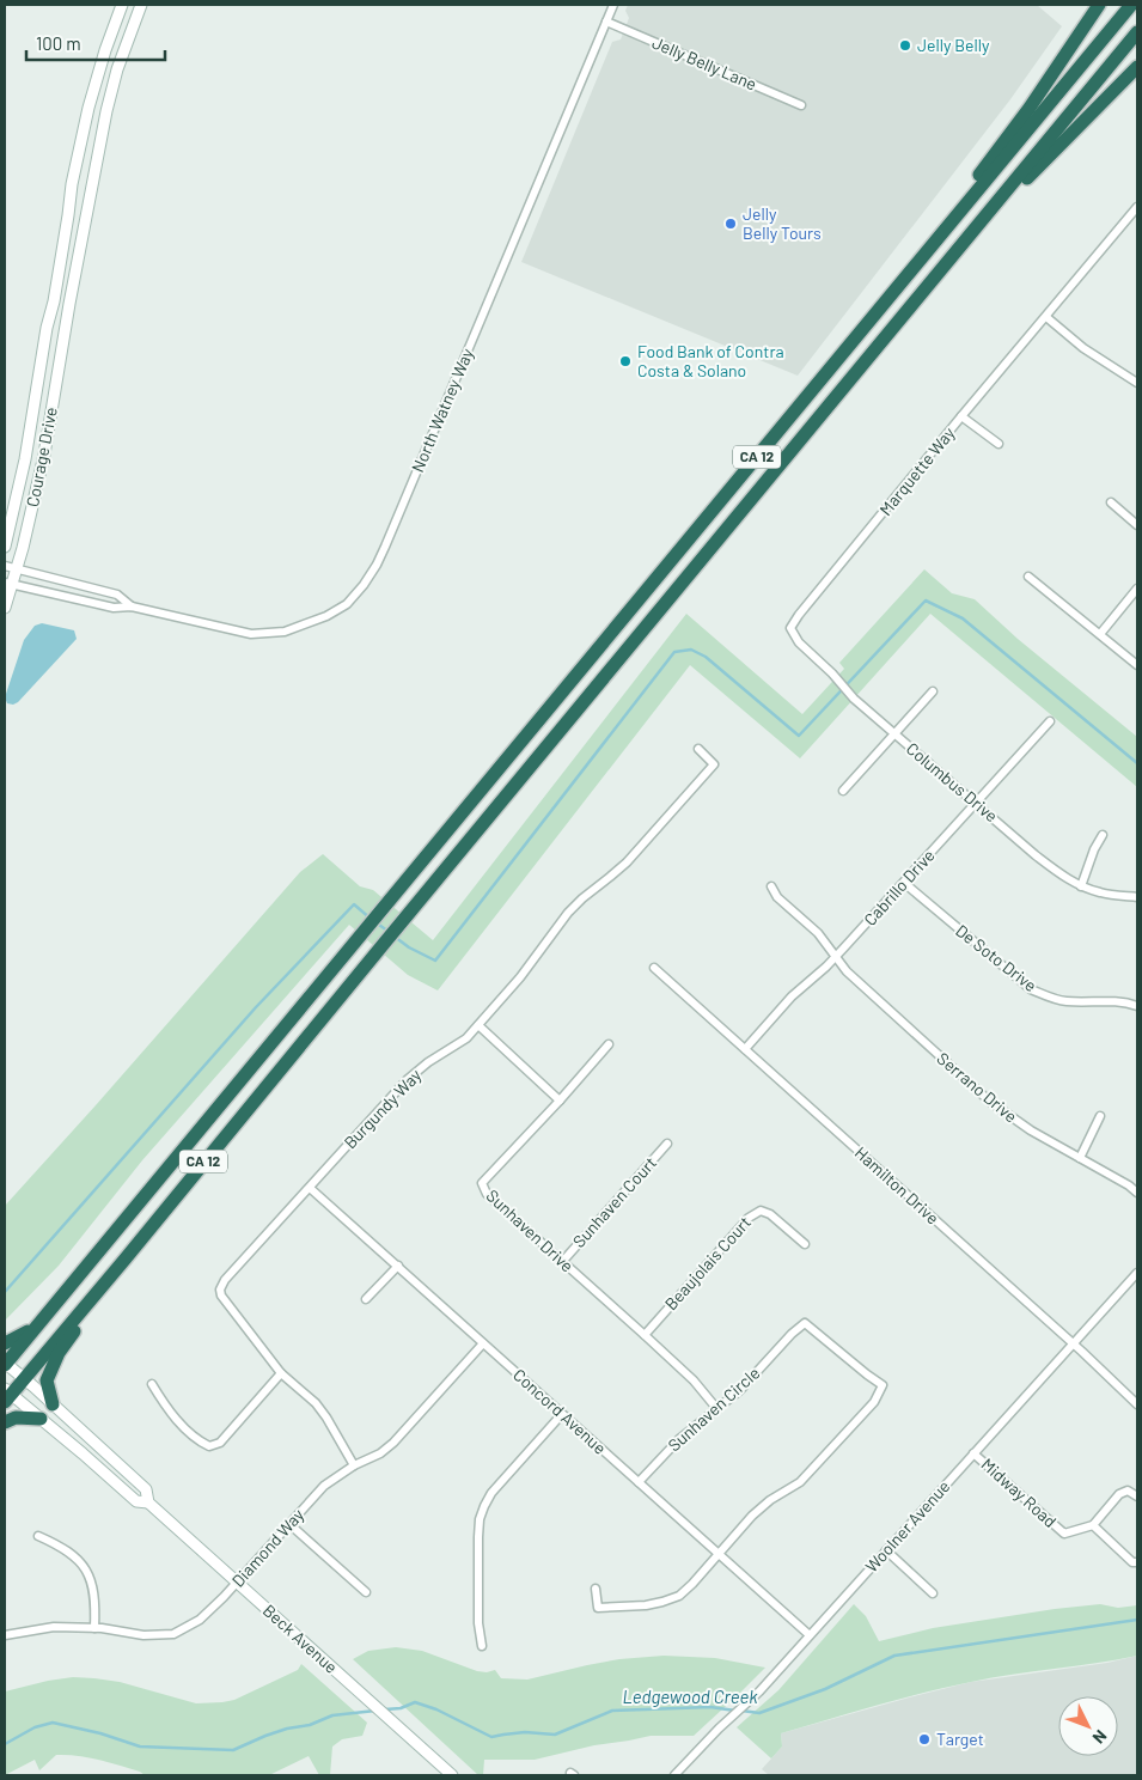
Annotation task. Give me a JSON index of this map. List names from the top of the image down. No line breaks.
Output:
{"streets":{"highway":["CA 12"],"street":["Jelly Belly Lane","North Watney Way","Courage Drive","Marquette Way","Columbus Drive","Cabrillo Drive","De Soto Drive","Serrano Drive","Burgundy Way","Hamilton Drive","Sunhaven Court","Sunhaven Drive","Beaujolais Court","Sunhaven Circle","Concord Avenue","Midway Road","Woolner Avenue","Diamond Way","Beck Avenue"]},"crossings":[["Jelly Belly Lane","North Watney Way"],["North Watney Way","Courage Drive"],["CA 12","Beck Avenue"],["Marquette Way","Columbus Drive"],["Columbus Drive","Cabrillo Drive"],["Cabrillo Drive","De Soto Drive"],["Cabrillo Drive","Serrano Drive"],["Cabrillo Drive","Hamilton Drive"],["Burgundy Way","Concord Avenue"],["Burgundy Way","Diamond Way"],["Hamilton Drive","Woolner Avenue"],["Sunhaven Court","Sunhaven Drive"],["Sunhaven Drive","Beaujolais Court"],["Sunhaven Drive","Sunhaven Circle"],["Sunhaven Circle","Concord Avenue"],["Concord Avenue","Woolner Avenue"],["Concord Avenue","Diamond Way"],["Midway Road","Woolner Avenue"],["Diamond Way","Beck Avenue"]],"water":["Ledgewood Creek"],"places":["Jelly Belly","Jelly Belly Tours","Food Bank of Contra Costa & Solano","Target"],"scale_bar":"100 m","north":"bottom right"}
